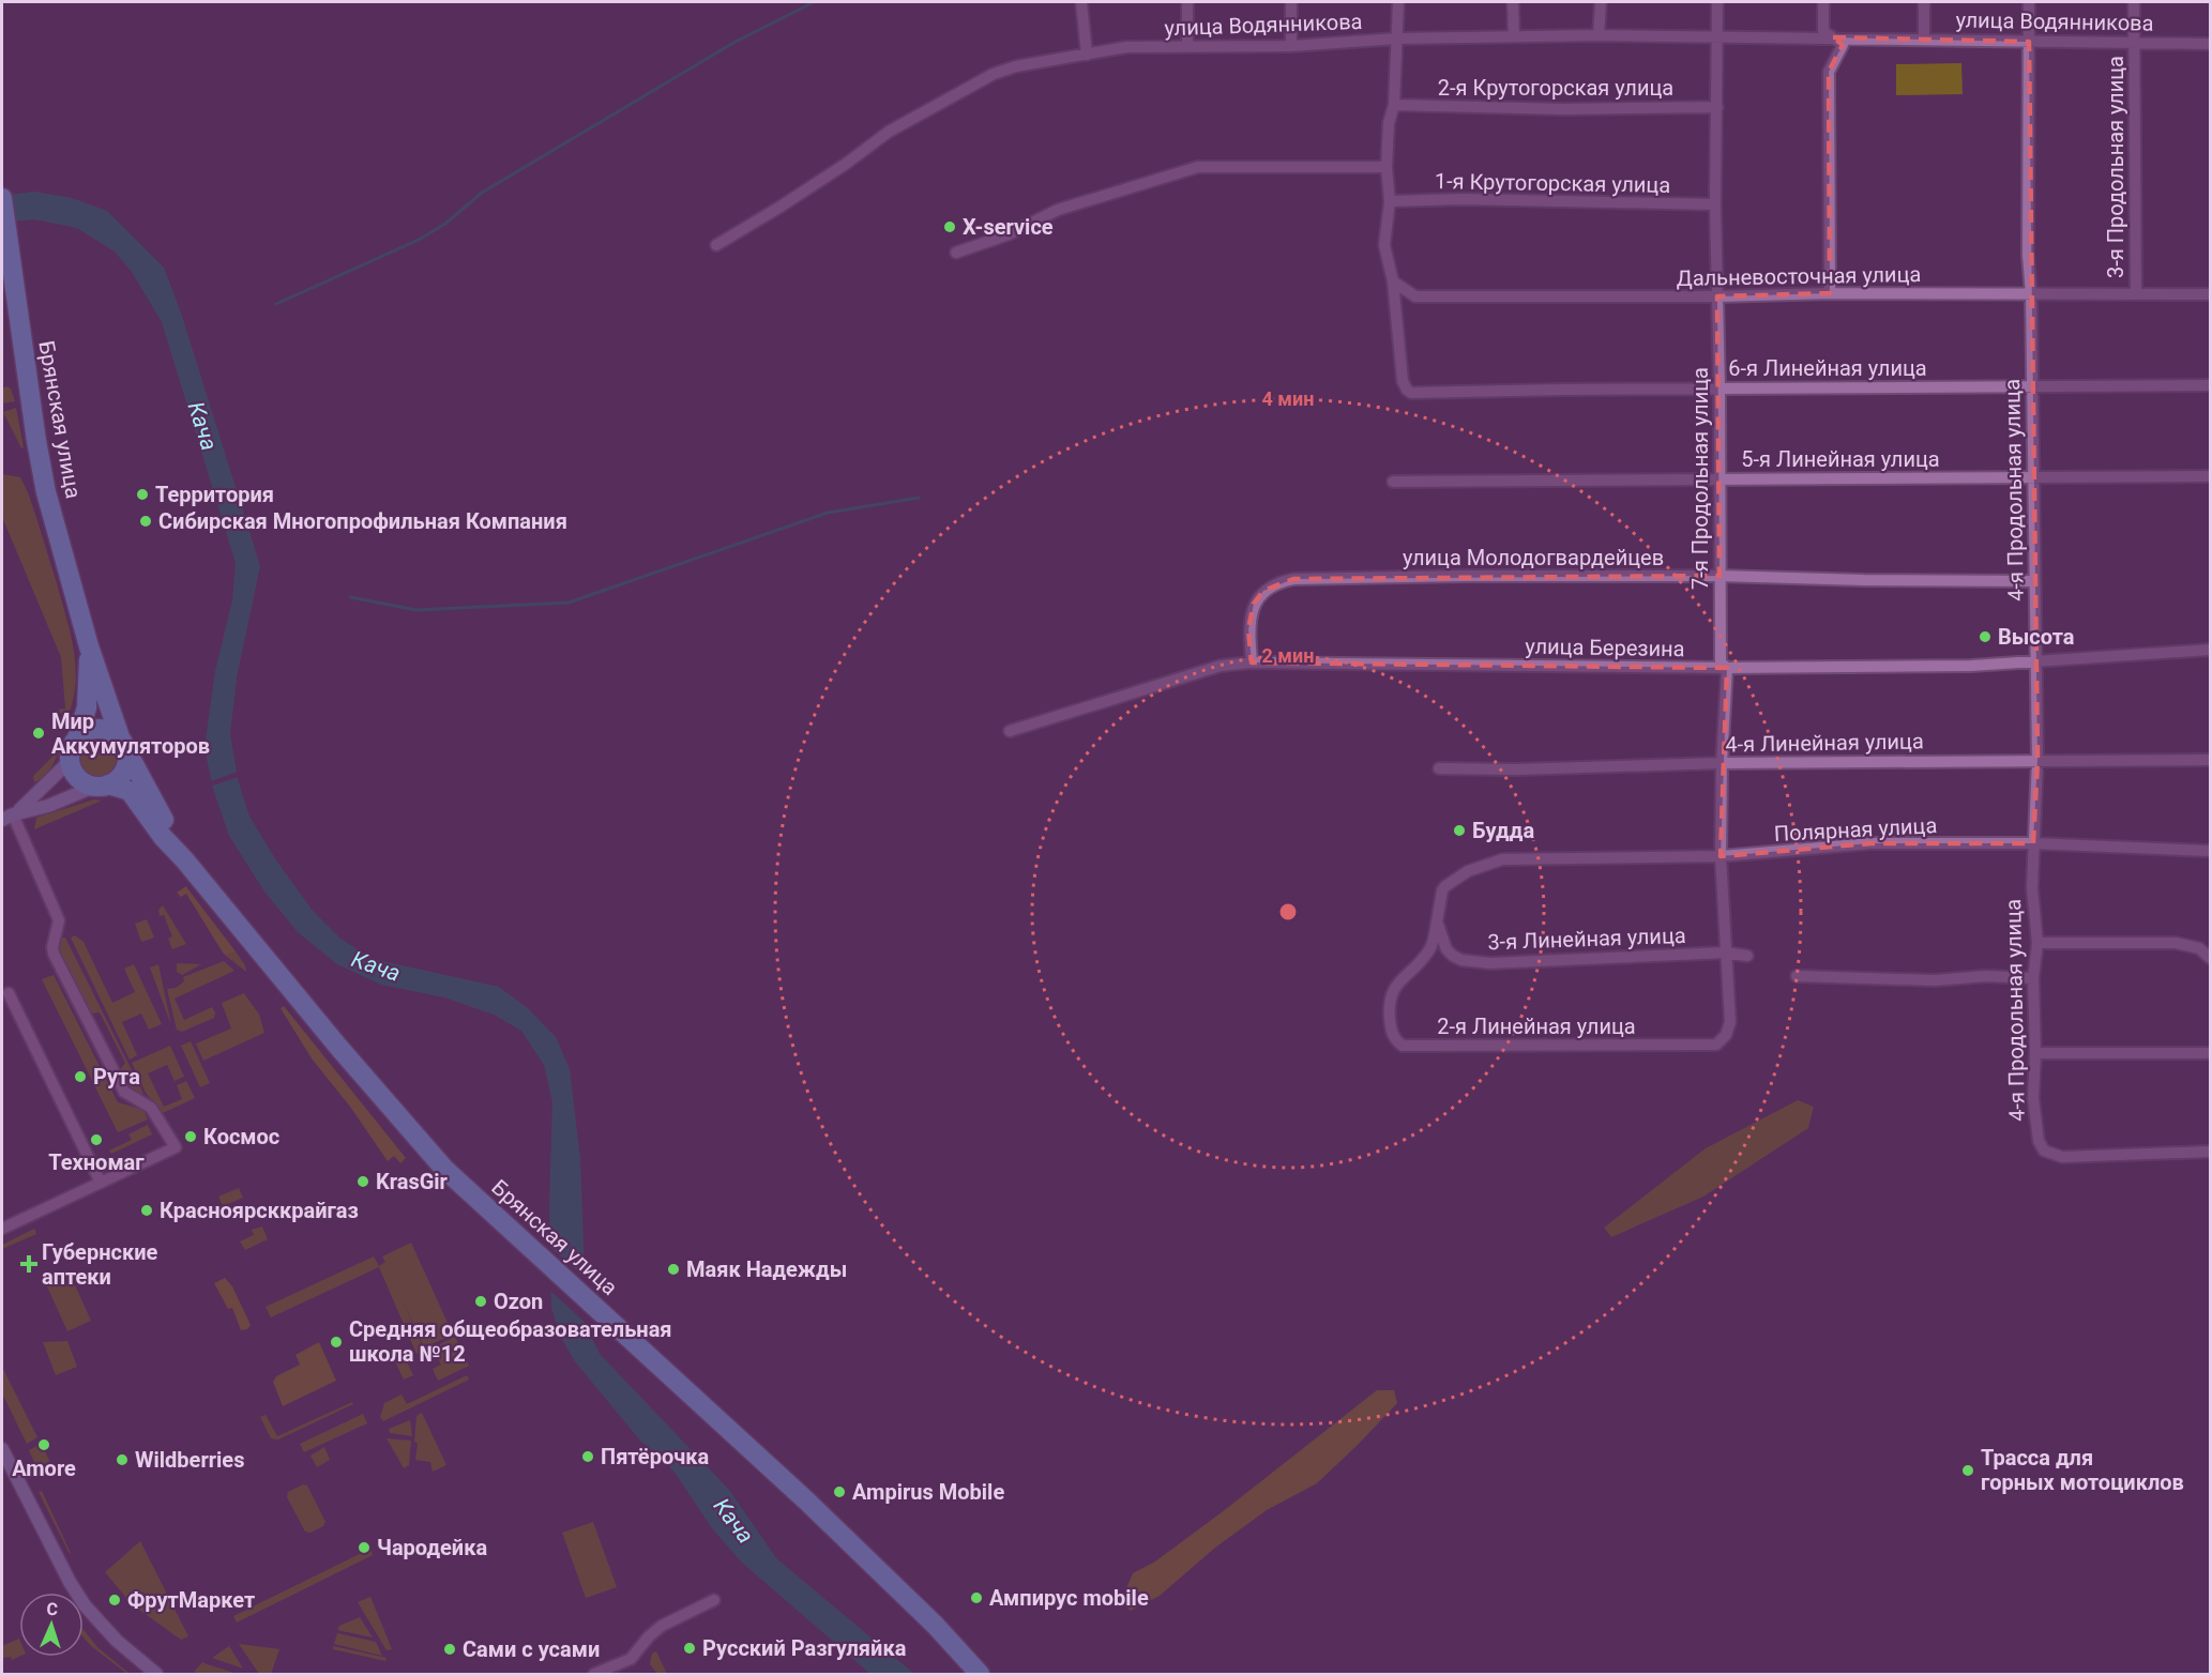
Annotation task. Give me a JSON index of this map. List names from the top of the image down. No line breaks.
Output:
{"streets":{"highway":["Брянская улица"],"street":["улица Водянникова","2-я Крутогорская улица","3-я Продольная улица","1-я Крутогорская улица","Дальневосточная улица","6-я Линейная улица","5-я Линейная улица","7-я Продольная улица","4-я Продольная улица","улица Молодогвардейцев","улица Березина","4-я Линейная улица","Полярная улица","3-я Линейная улица","2-я Линейная улица"]},"crossings":[["улица Водянникова","3-я Продольная улица"],["улица Водянникова","7-я Продольная улица"],["улица Водянникова","4-я Продольная улица"],["2-я Крутогорская улица","7-я Продольная улица"],["3-я Продольная улица","Дальневосточная улица"],["1-я Крутогорская улица","7-я Продольная улица"],["Дальневосточная улица","6-я Линейная улица"],["Дальневосточная улица","7-я Продольная улица"],["Дальневосточная улица","4-я Продольная улица"],["6-я Линейная улица","7-я Продольная улица"],["6-я Линейная улица","4-я Продольная улица"],["5-я Линейная улица","7-я Продольная улица"],["5-я Линейная улица","4-я Продольная улица"],["7-я Продольная улица","улица Молодогвардейцев"],["7-я Продольная улица","улица Березина"],["7-я Продольная улица","4-я Линейная улица"],["7-я Продольная улица","Полярная улица"],["7-я Продольная улица","3-я Линейная улица"],["7-я Продольная улица","2-я Линейная улица"],["4-я Продольная улица","улица Молодогвардейцев"],["4-я Продольная улица","улица Березина"],["4-я Продольная улица","4-я Линейная улица"],["4-я Продольная улица","Полярная улица"],["улица Молодогвардейцев","улица Березина"],["Полярная улица","3-я Линейная улица"],["Полярная улица","2-я Линейная улица"],["3-я Линейная улица","2-я Линейная улица"]],"water":["Кача"],"places":{"other":["X-service","Территория","Сибирская Многопрофильная Компания","Высота","Мир Аккумуляторов","Будда","Рута","Космос","Техномаг","KrasGir","Красноярсккрайгаз","Маяк Надежды","Ozon","Средняя общеобразовательная школа №12","Amore","Пятёрочка","Wildberries","Трасса для горных мотоциклов","Ampirus Mobile","Чародейка","Ампирус mobile","ФрутМаркет","Русский Разгуляйка","Сами с усами"],"health":["Губернские аптеки"]},"north":"top","rings":["4 мин","2 мин"]}
